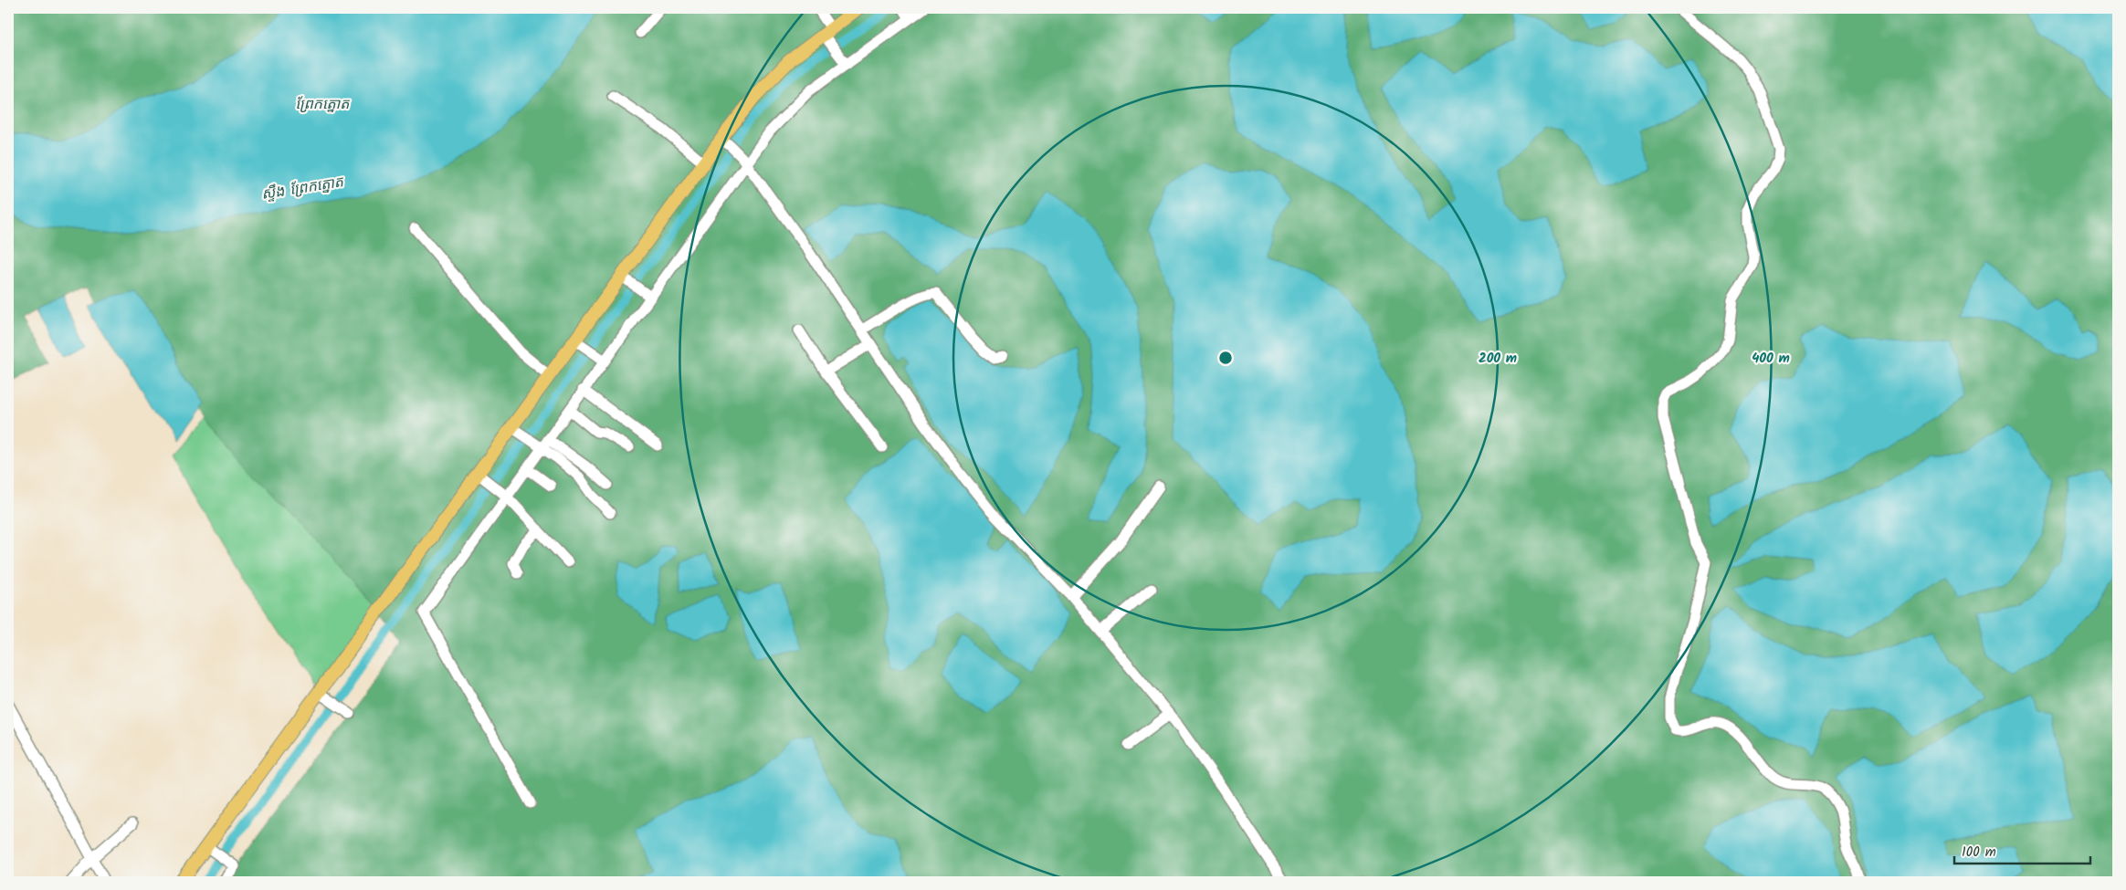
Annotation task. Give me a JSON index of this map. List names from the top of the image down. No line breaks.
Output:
{"water":["ព្រែកត្នោត","ស្ទឹង ព្រែកត្នោត"],"scale_bar":"100 m","rings":["200 m","400 m"]}
